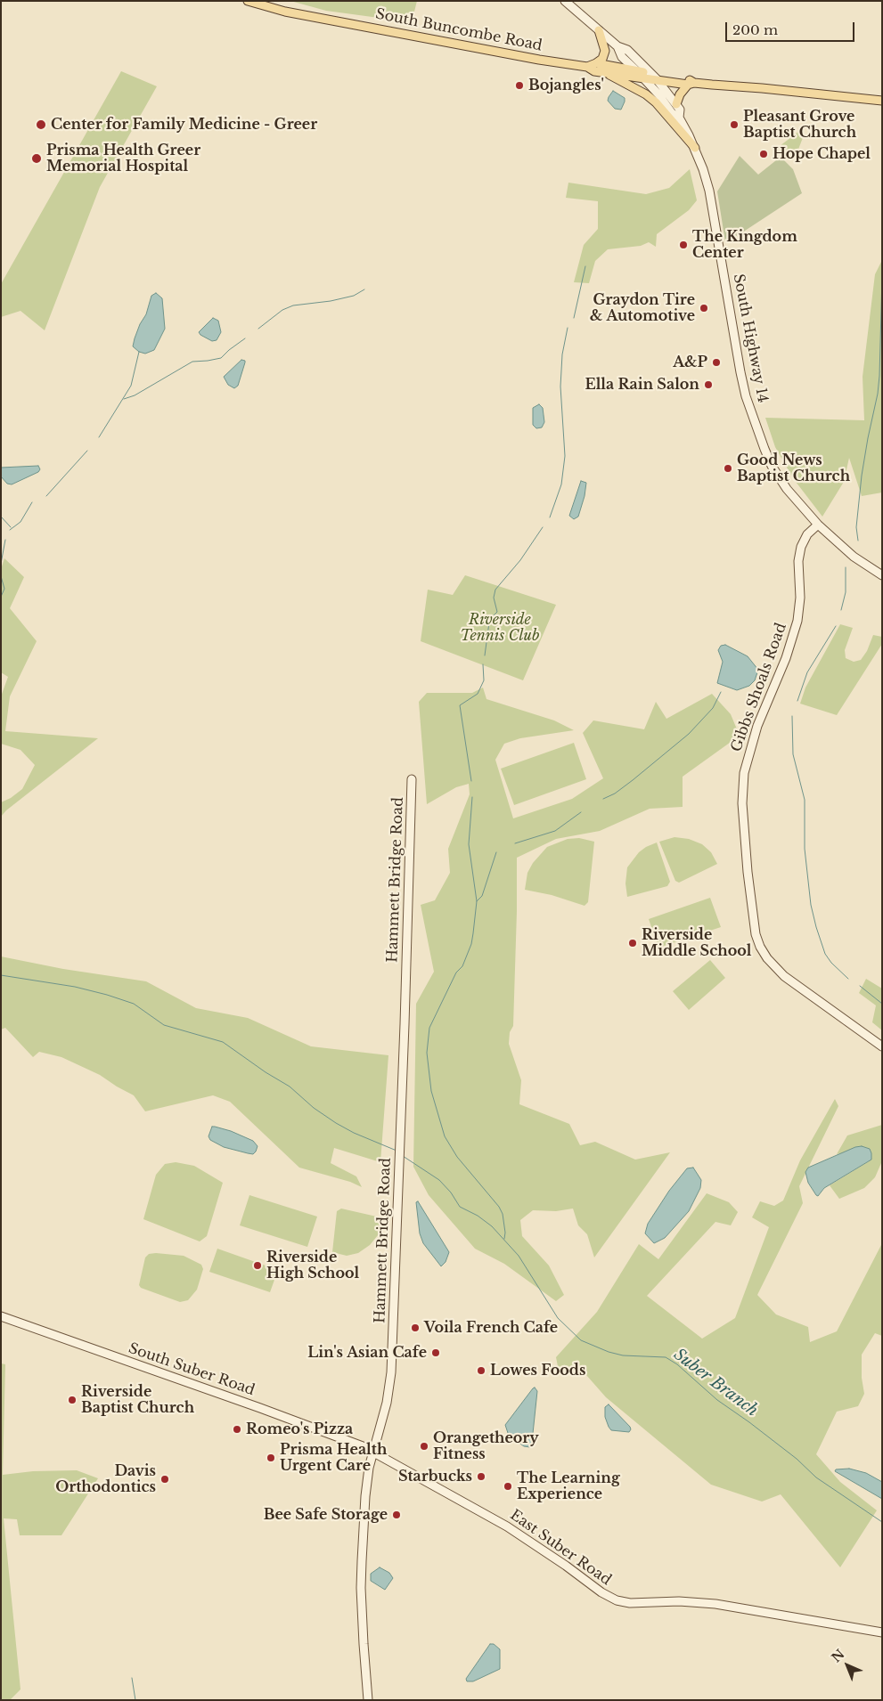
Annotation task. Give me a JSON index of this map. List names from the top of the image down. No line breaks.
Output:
{"streets":{"main road":["South Buncombe Road"],"street":["South Highway 14","Gibbs Shoals Road","Hammett Bridge Road","South Suber Road","East Suber Road"]},"crossings":[["South Buncombe Road","South Highway 14"],["South Highway 14","Gibbs Shoals Road"],["Hammett Bridge Road","South Suber Road"],["Hammett Bridge Road","East Suber Road"],["South Suber Road","East Suber Road"]],"water":["Suber Branch"],"parks":["Riverside Tennis Club"],"places":["Bojangles'","Center for Family Medicine - Greer","Pleasant Grove Baptist Church","Hope Chapel","Prisma Health Greer Memorial Hospital","The Kingdom Center","Graydon Tire & Automotive","A&P","Ella Rain Salon","Good News Baptist Church","Riverside Middle School","Riverside High School","Voila French Cafe","Lin's Asian Cafe","Lowes Foods","Riverside Baptist Church","Romeo's Pizza","Orangetheory Fitness","Prisma Health Urgent Care","Starbucks","Davis Orthodontics","The Learning Experience","Bee Safe Storage"],"scale_bar":"200 m","north":"top left"}
